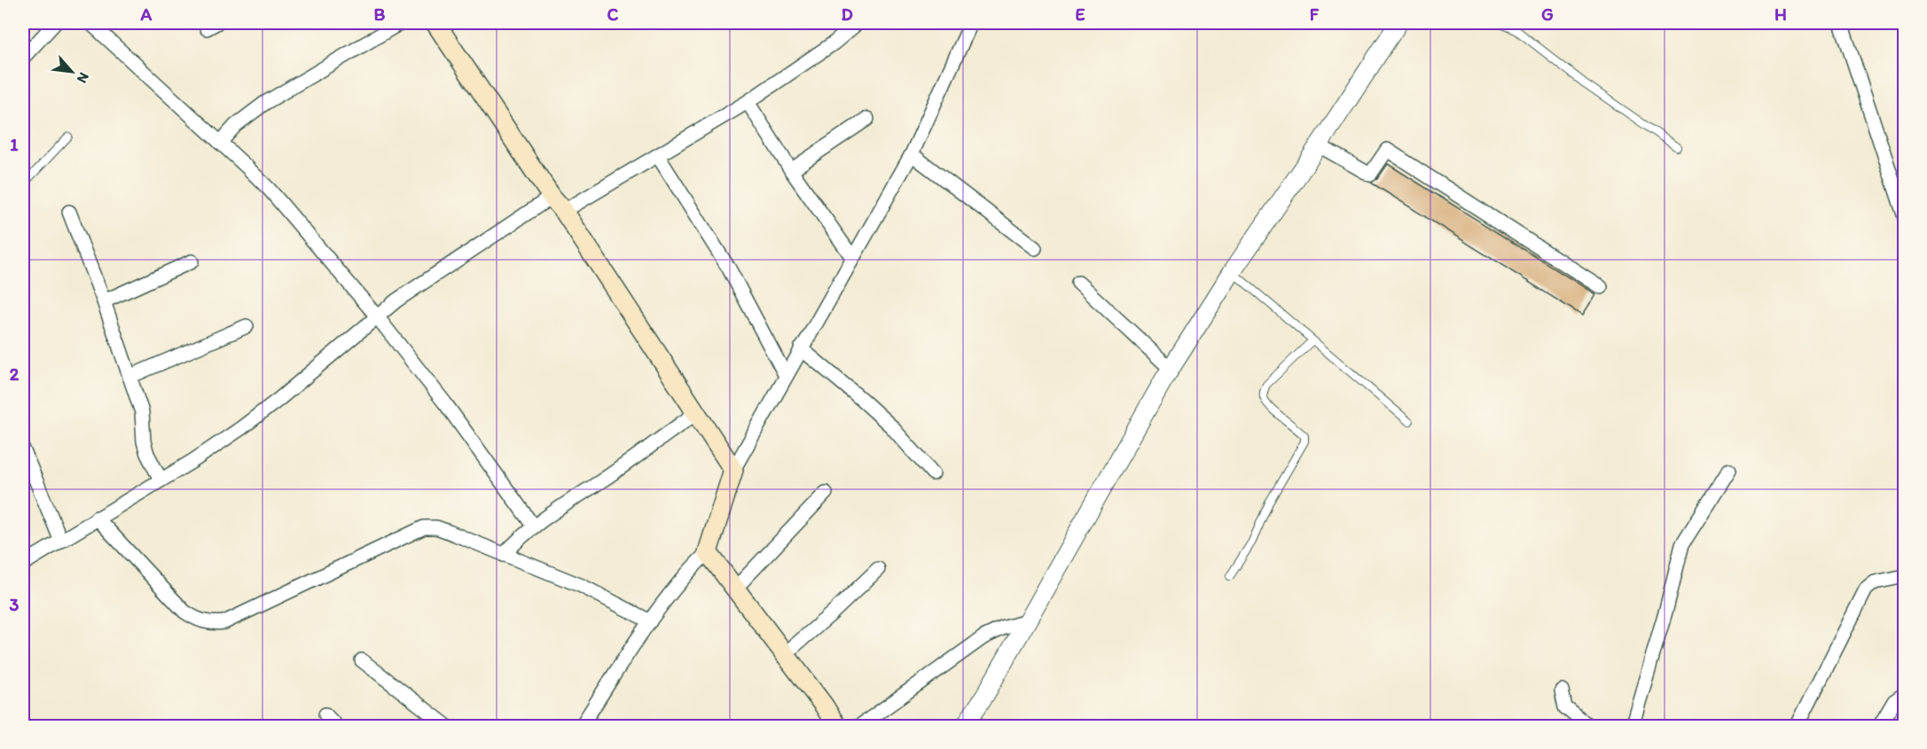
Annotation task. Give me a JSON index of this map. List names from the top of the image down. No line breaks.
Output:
{"north":"bottom right","grid":{"columns":["A","B","C","D","E","F","G","H"],"rows":["1","2","3"]}}
